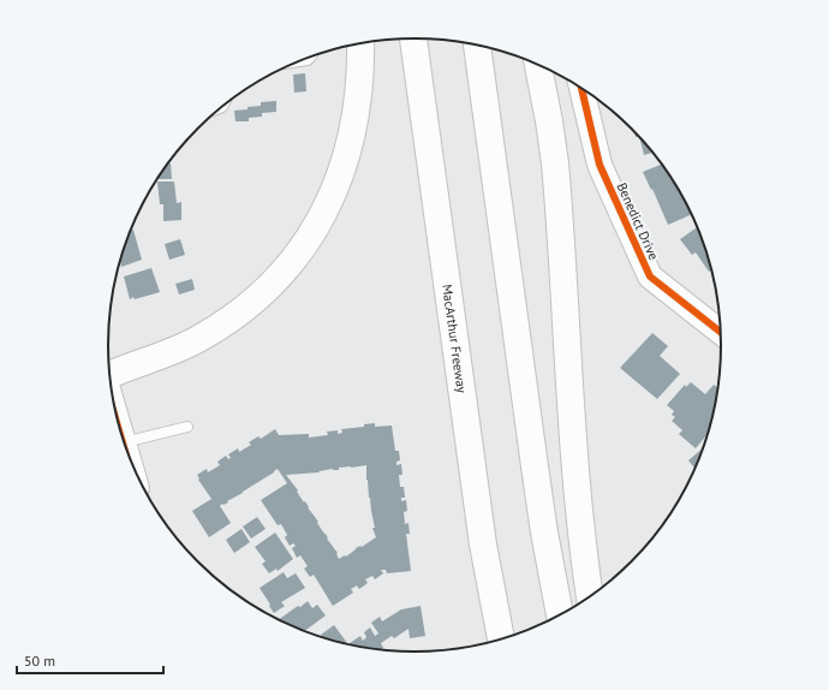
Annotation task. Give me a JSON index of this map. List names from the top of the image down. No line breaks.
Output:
{"streets":{"main road":["MacArthur Freeway"],"street":["Benedict Drive"]},"scale_bar":"50 m"}
